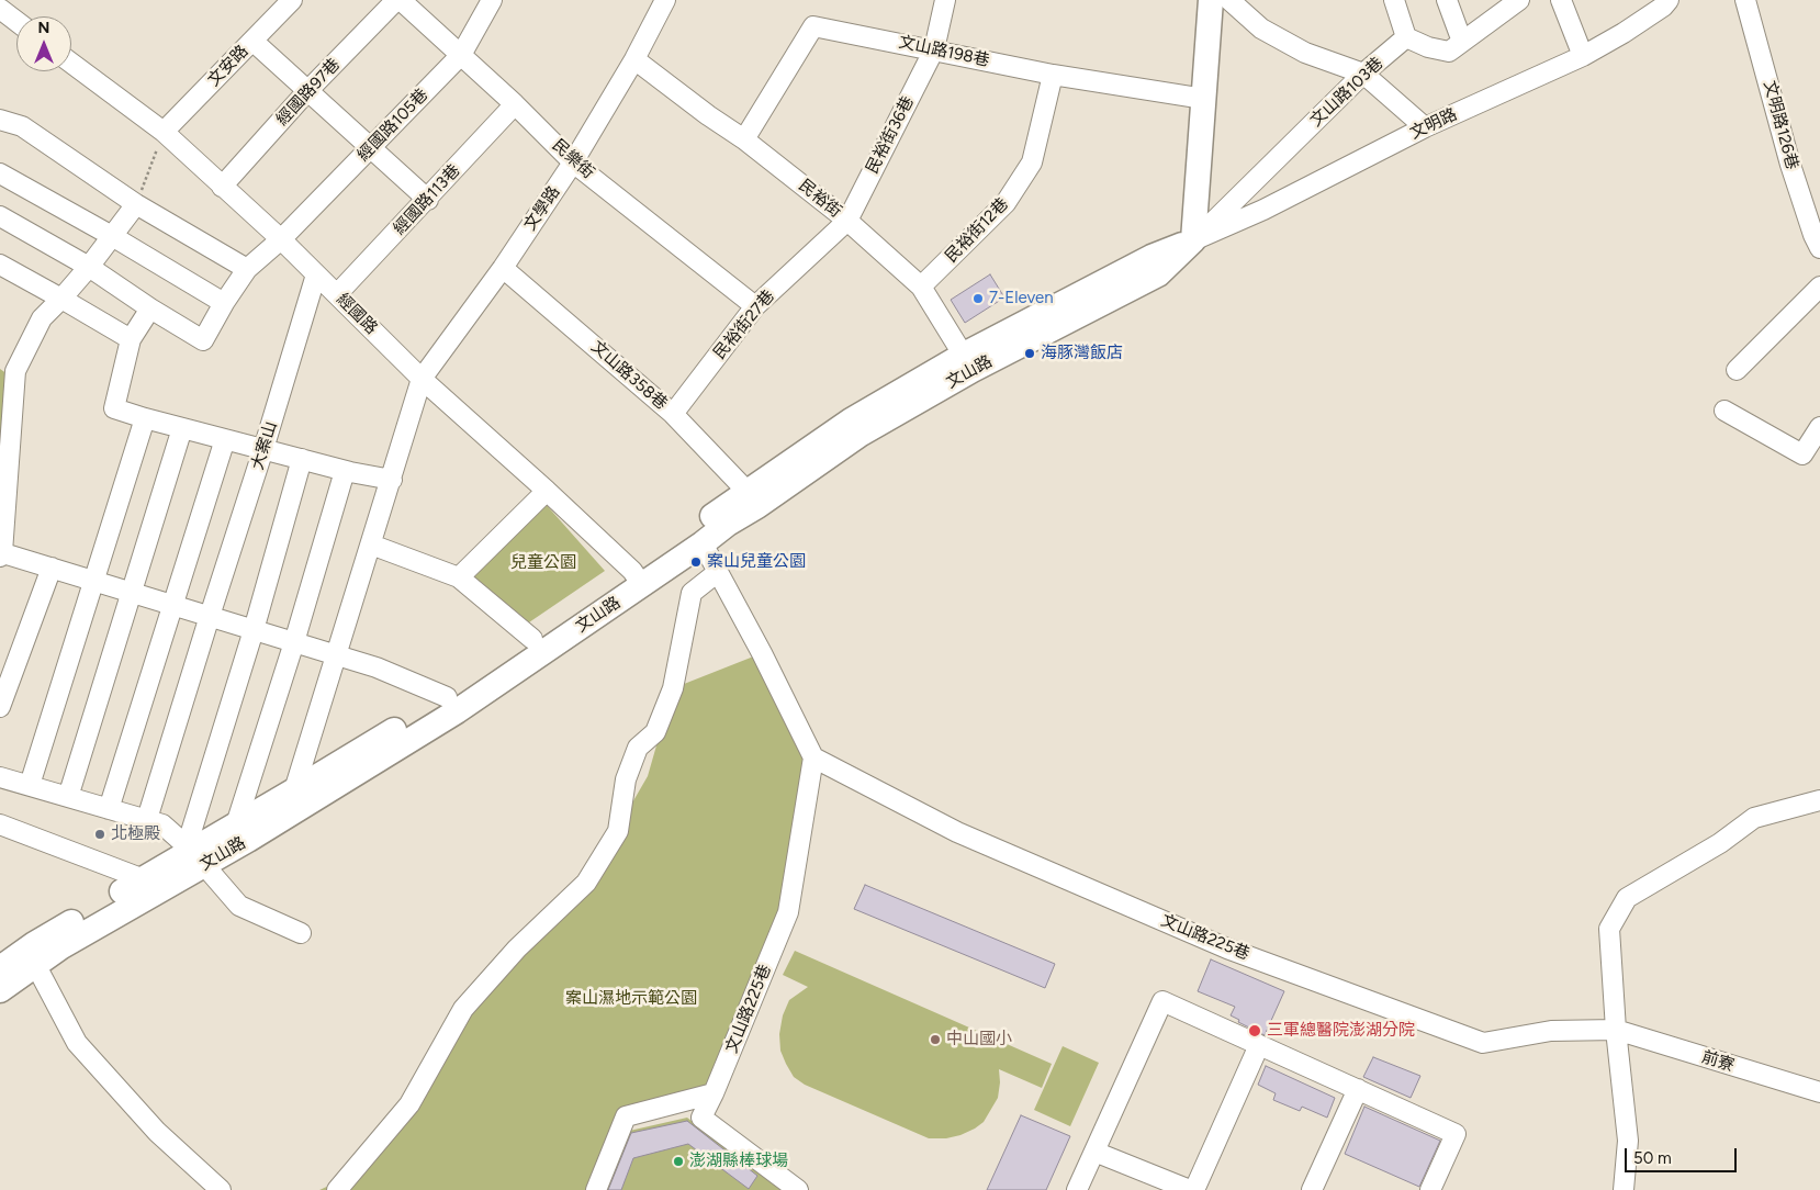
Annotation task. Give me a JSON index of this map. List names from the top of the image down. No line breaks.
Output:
{"streets":{"main road":["文山路"],"street":["文山路198巷","文安路","經國路97巷","文山路103巷","文明路","經國路105巷","文明路126巷","民裕街36巷","民樂街","民裕街","經國路113巷","文學路","民裕街12巷","經國路","民裕街27巷","文山路358巷","大案山","文山路225巷","前寮"]},"crossings":[["文山路198巷","民裕街36巷"],["文山路198巷","民裕街"],["文山路198巷","民裕街12巷"],["文安路","經國路"],["經國路97巷","經國路"],["文山路103巷","文明路"],["文山路103巷","文山路"],["文明路","文山路"],["經國路105巷","民樂街"],["經國路105巷","經國路"],["民裕街36巷","民裕街"],["民裕街36巷","民裕街27巷"],["民樂街","經國路113巷"],["民樂街","文學路"],["民樂街","民裕街27巷"],["民裕街","文學路"],["民裕街","民裕街12巷"],["民裕街","民裕街27巷"],["民裕街","文山路"],["經國路113巷","經國路"],["文學路","經國路"],["文學路","文山路358巷"],["經國路","文山路"],["經國路","大案山"],["民裕街27巷","文山路358巷"],["文山路","文山路358巷"],["文山路225巷","前寮"]],"parks":["兒童公園","案山濕地示範公園"],"places":["7-Eleven","海豚灣飯店","案山兒童公園","北極殿","三軍總醫院澎湖分院","中山國小","澎湖縣棒球場"],"scale_bar":"50 m","north":"top"}
